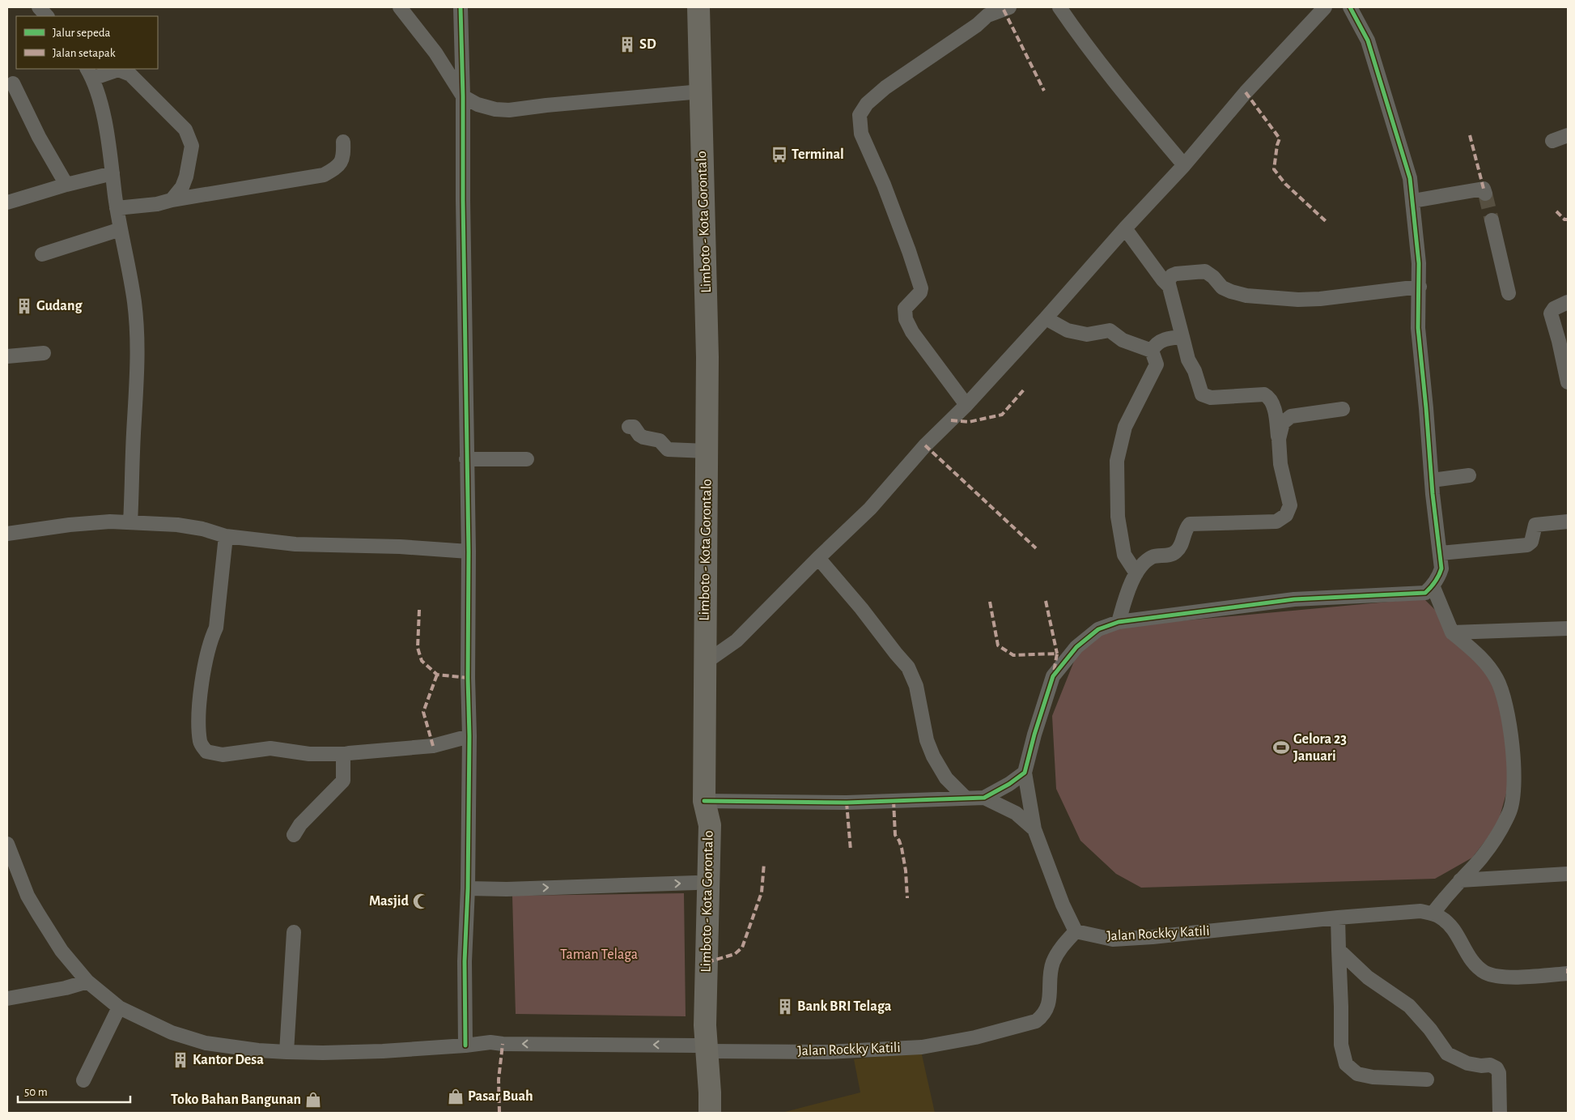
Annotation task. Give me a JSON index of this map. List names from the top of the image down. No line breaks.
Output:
{"streets":{"highway":["Limboto - Kota Gorontalo"],"street":["Jalan Rockky Katili"]},"crossings":[["Limboto - Kota Gorontalo","Jalan Rockky Katili"]],"parks":["Taman Telaga"],"places":{"building":["SD","Gudang","Bank BRI Telaga","Kantor Desa"],"bus stop":["Terminal"],"sports":["Gelora 23 Januari"],"mosque":["Masjid"],"shop":["Pasar Buah","Toko Bahan Bangunan"]},"legend":["Jalur sepeda","Jalan setapak"],"scale_bar":"50 m"}
